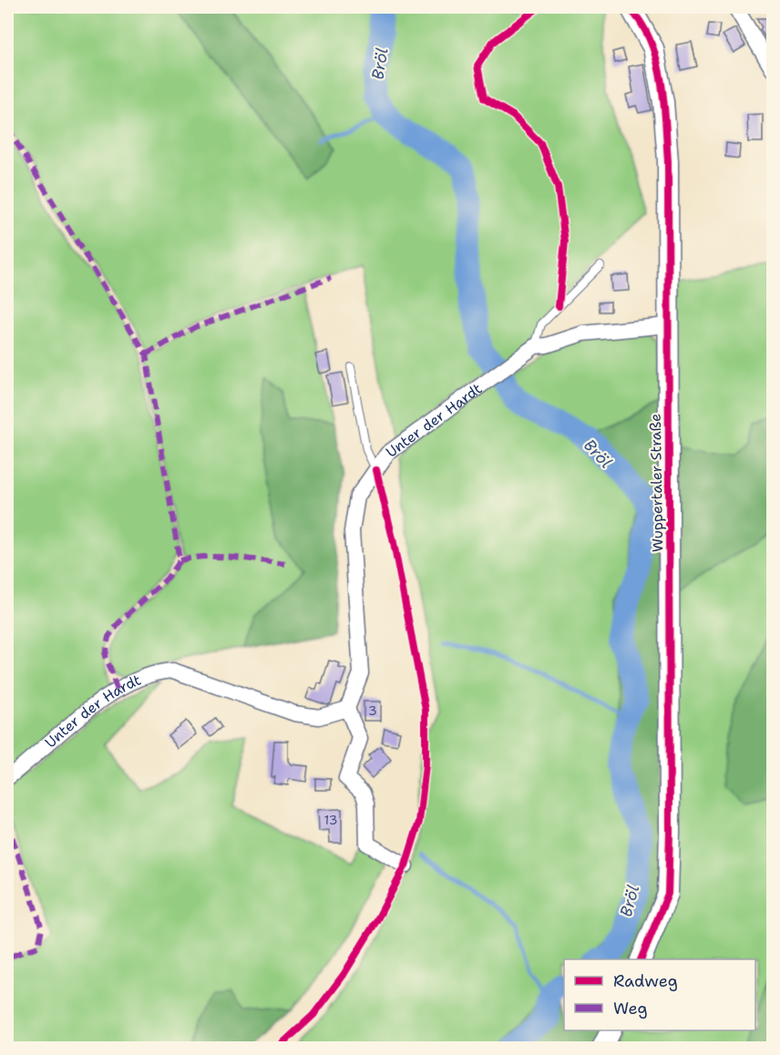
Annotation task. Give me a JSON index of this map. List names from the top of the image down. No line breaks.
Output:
{"streets":{"main road":["Wuppertaler Straße"],"street":["Unter der Hardt"]},"crossings":[["Unter der Hardt","Wuppertaler Straße"]],"water":["Bröl"],"house_numbers":["3","13"],"legend":["Radweg","Weg"]}
